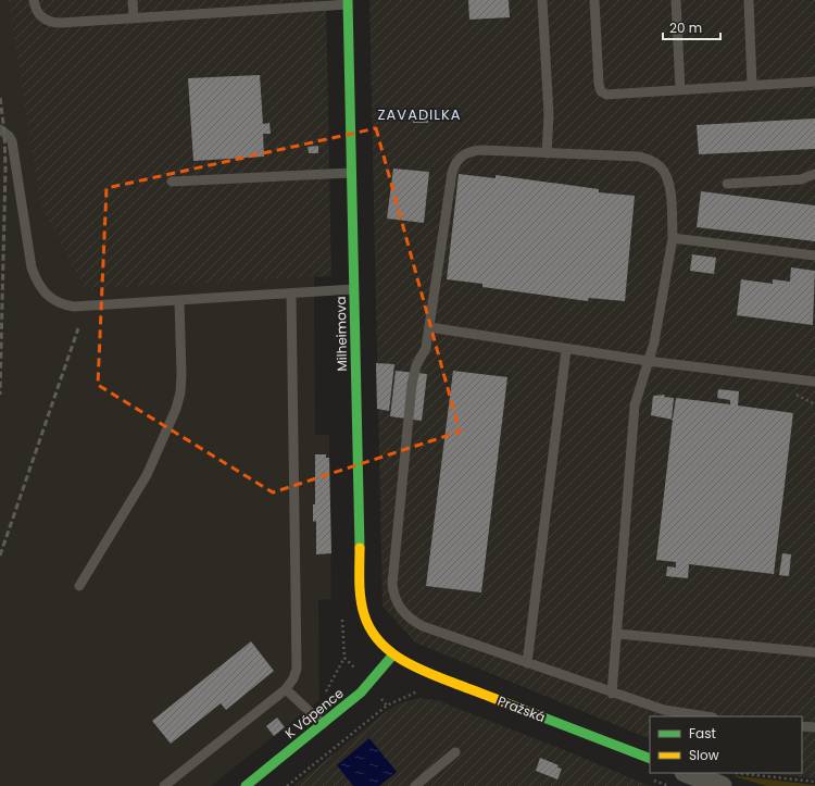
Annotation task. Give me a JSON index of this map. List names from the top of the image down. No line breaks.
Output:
{"streets":{"street":["Milheimova","Pražská","K Vápence"]},"crossings":[["Milheimova","Pražská"],["Milheimova","K Vápence"],["Pražská","K Vápence"]],"districts":["ZAVADILKA"],"legend":["Fast","Slow"],"scale_bar":"20 m"}
